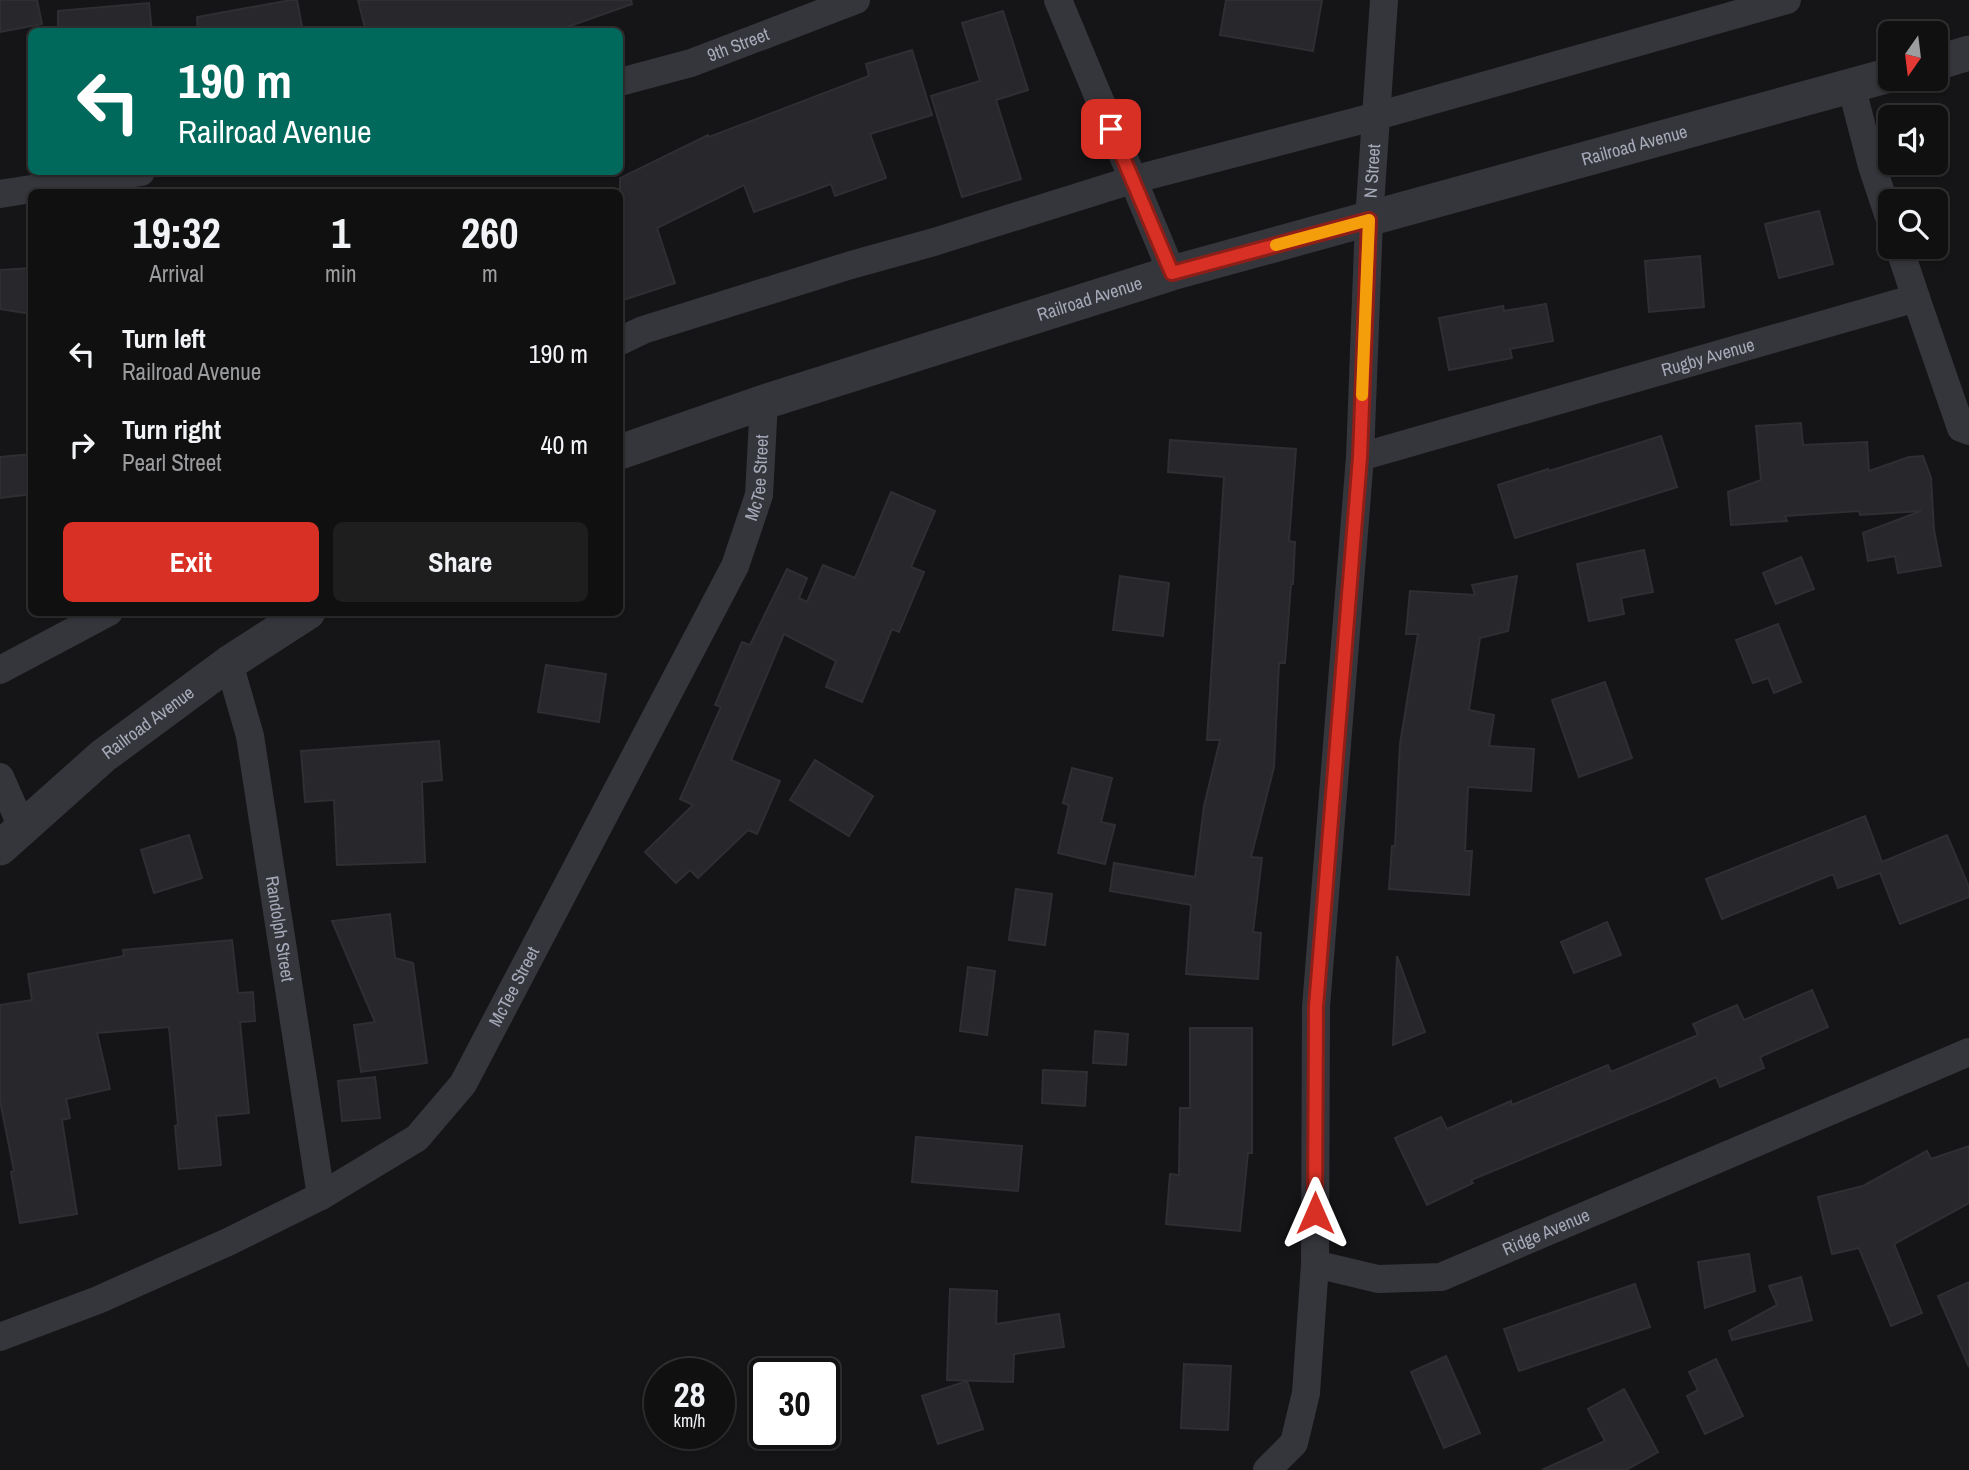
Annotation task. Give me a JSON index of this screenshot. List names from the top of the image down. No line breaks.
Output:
{"streets":{"street":["9th Street","Railroad Avenue","N Street","Rugby Avenue","McTee Street","Randolph Street","Ridge Avenue"]},"crossings":[["Railroad Avenue","N Street"],["Railroad Avenue","McTee Street"],["Railroad Avenue","Randolph Street"],["N Street","Rugby Avenue"],["N Street","Ridge Avenue"],["McTee Street","Randolph Street"]],"north":"bottom","page":{"turn":["190 m","Railroad Avenue"],"eta":["19:32","Arrival","1","min","260","m"],"list":[{"name":"Turn left","note":"Railroad Avenue","value":"190 m"},{"name":"Turn right","note":"Pearl Street","value":"40 m"}],"buttons":["Exit","Share"],"speed":"28 km/h","limit":"30"}}
